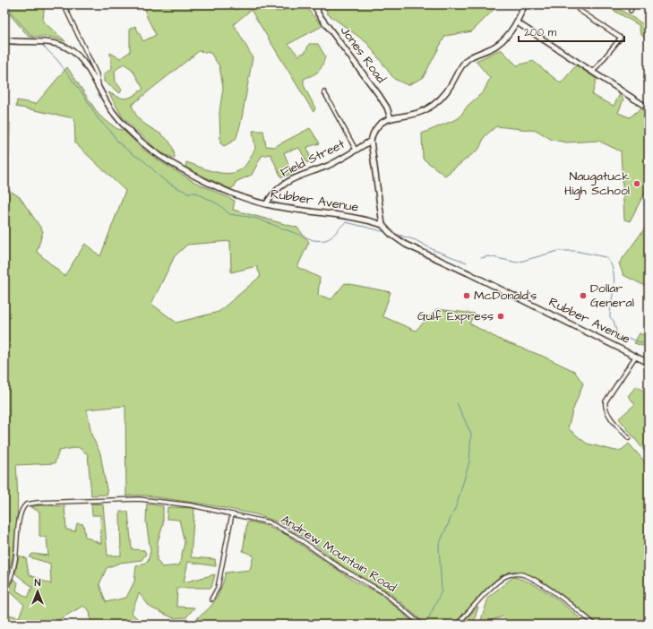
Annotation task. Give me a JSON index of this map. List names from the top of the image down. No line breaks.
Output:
{"streets":{"street":["Jones Road","Field Street","Rubber Avenue","Andrew Mountain Road"]},"crossings":[["Field Street","Rubber Avenue"]],"places":["Naugatuck High School","McDonald's","Dollar General","Gulf Express"],"scale_bar":"200 m","north":"top"}
